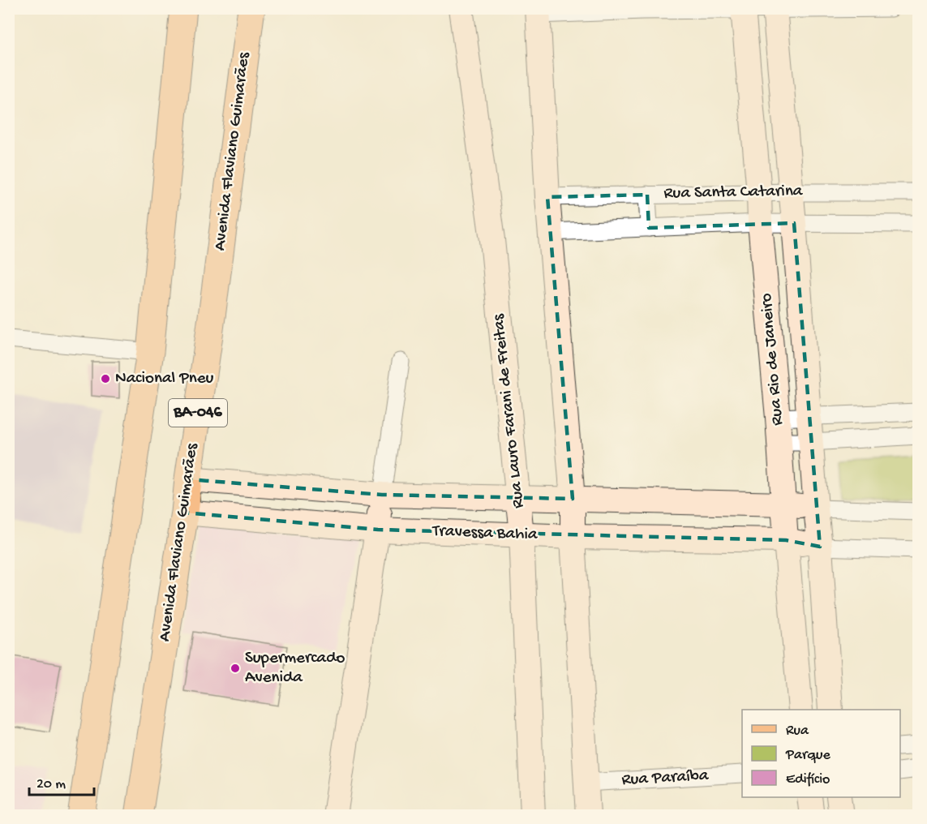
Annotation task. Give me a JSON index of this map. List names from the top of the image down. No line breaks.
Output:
{"streets":{"main road":["Avenida Flaviano Guimarães","BA-046"],"street":["Rua Santa Catarina","Rua Rio de Janeiro","Rua Lauro Farani de Freitas","Travessa Bahia","Rua Paraíba"]},"crossings":[["Avenida Flaviano Guimarães","Travessa Bahia"],["Rua Santa Catarina","Rua Rio de Janeiro"],["Rua Rio de Janeiro","Travessa Bahia"],["Rua Lauro Farani de Freitas","Travessa Bahia"]],"places":["Nacional Pneu","Supermercado Avenida"],"legend":["Rua","Parque","Edifício"],"scale_bar":"20 m"}
